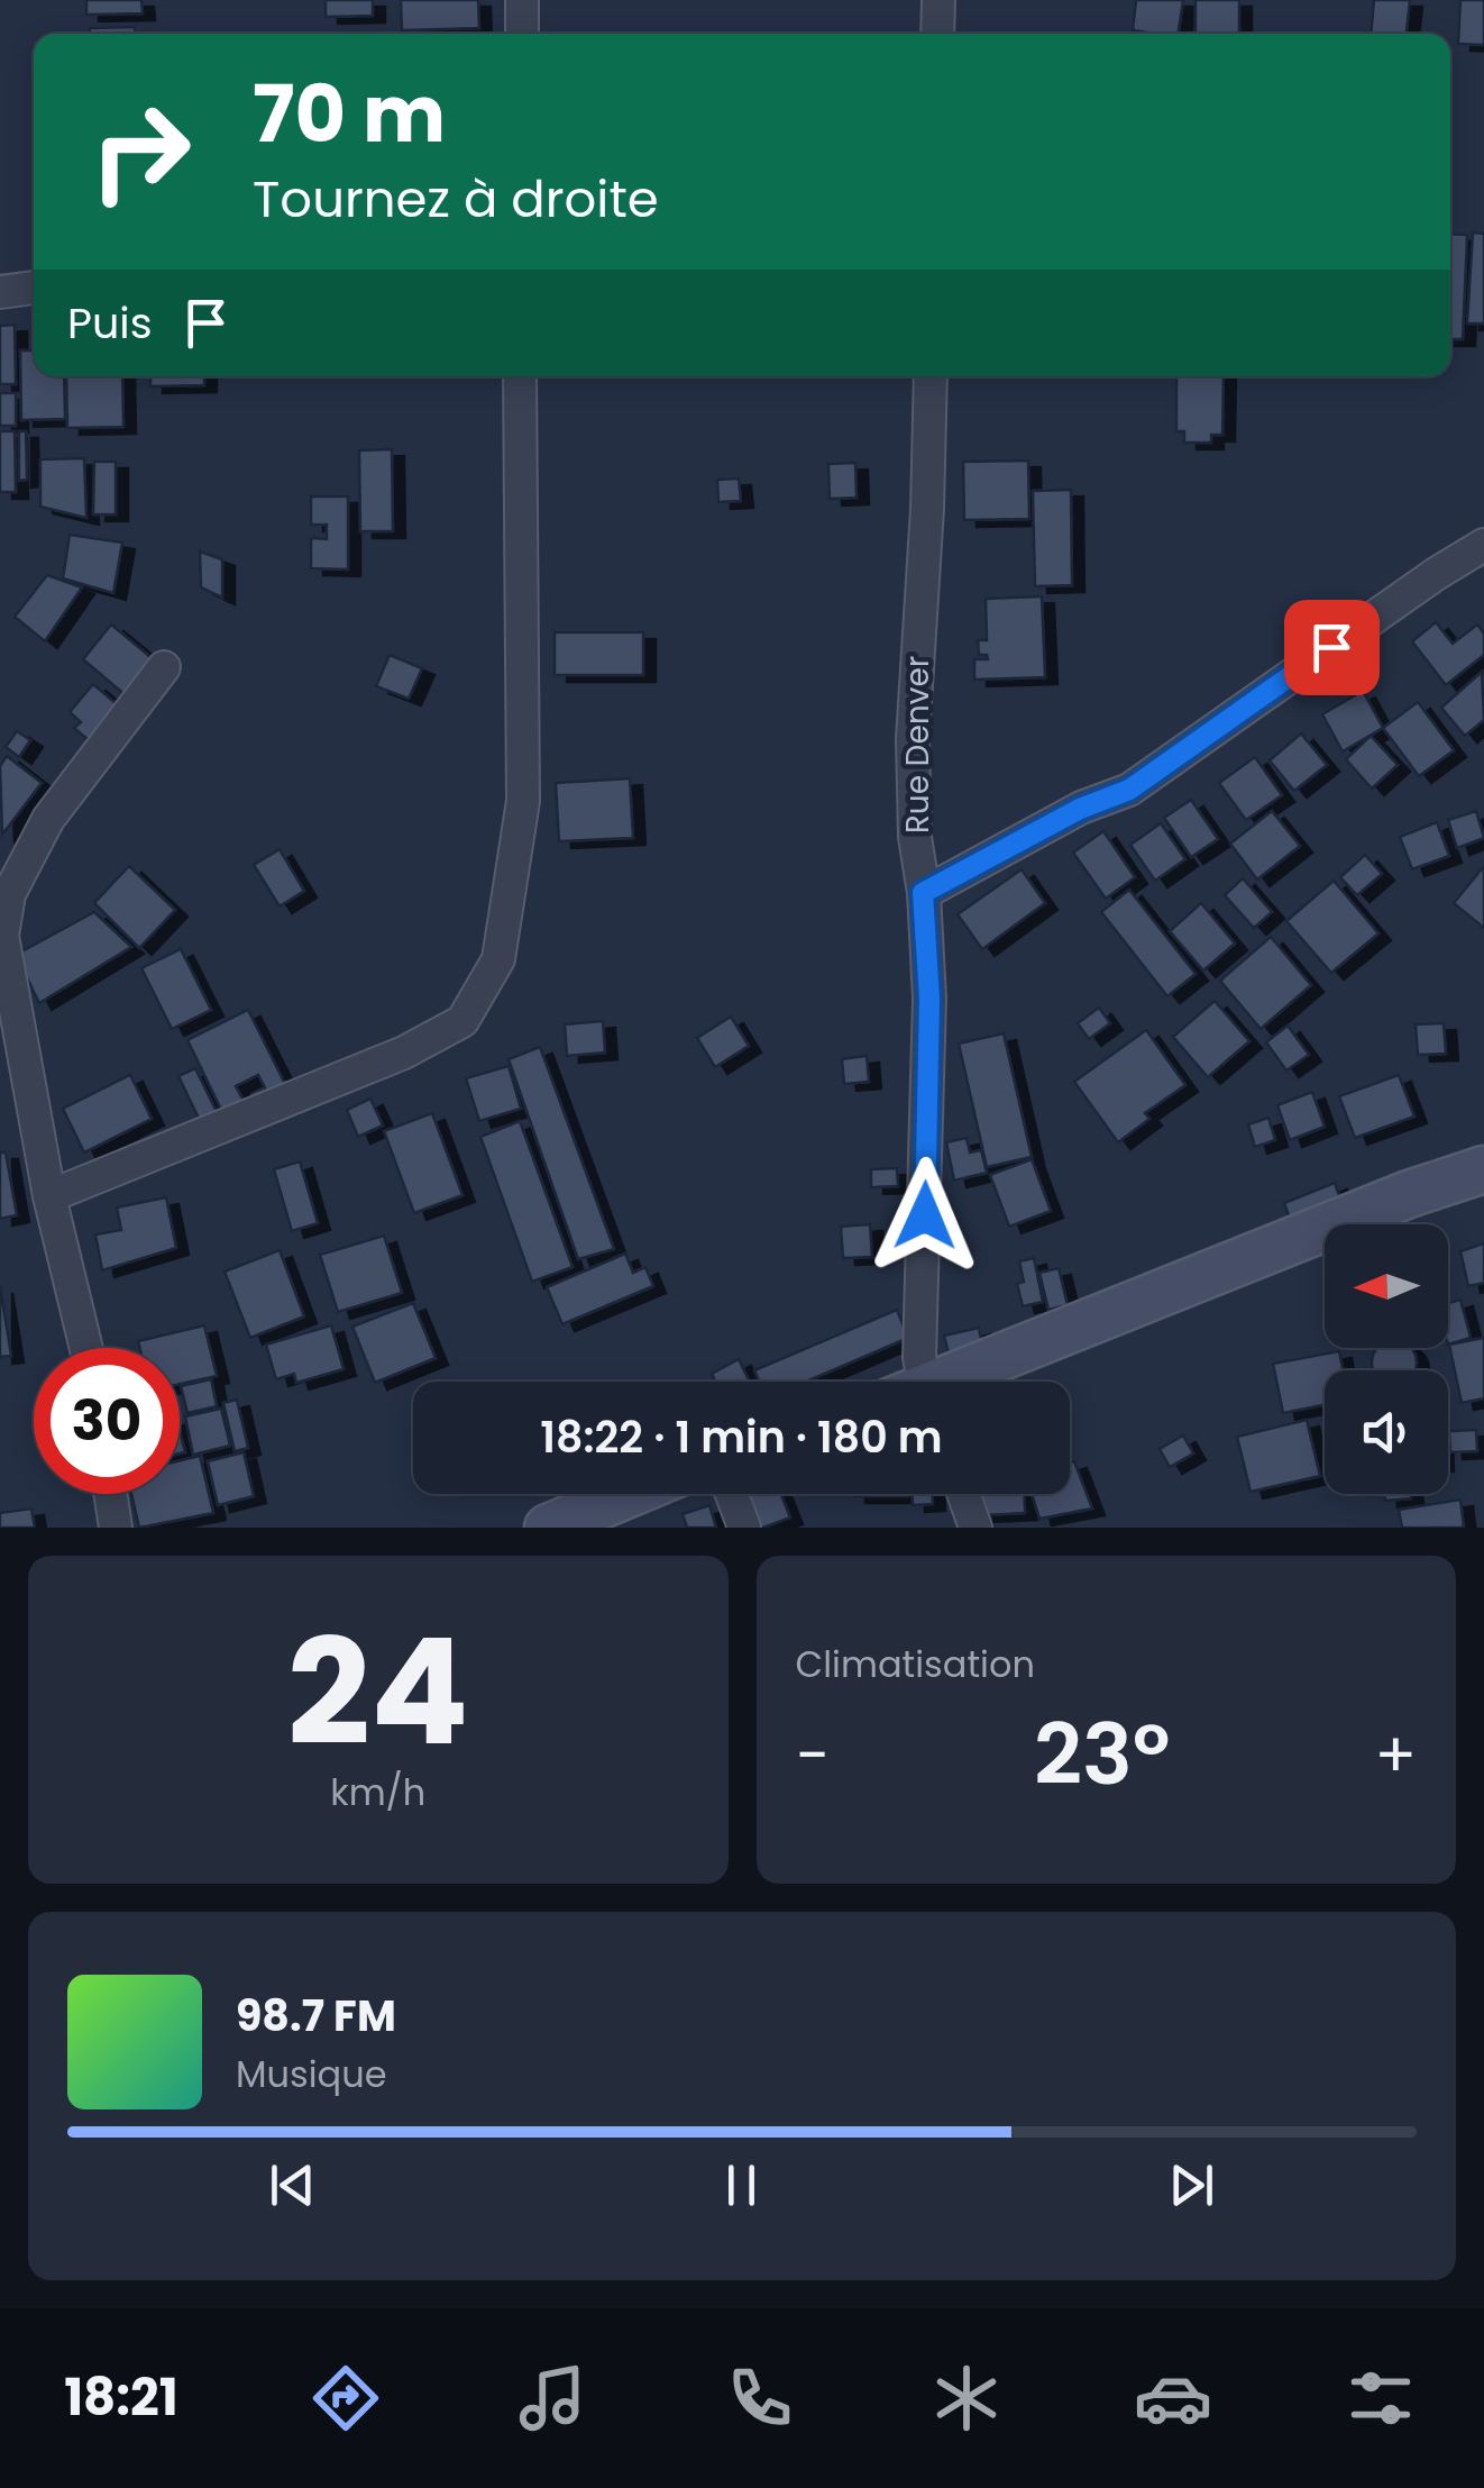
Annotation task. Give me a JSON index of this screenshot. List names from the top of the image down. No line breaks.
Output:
{"streets":{"street":["Rue Denver"]},"north":"left","page":{"turn":["70 m","Tournez à droite"],"then":"Puis","limit":"30","trip":"18:22 · 1 min · 180 m","tile":[["24","km/h"],"Climatisation"],"heat":["−","23°","+"],"song":["98.7 FM","Musique"],"tabs":"18:21"}}
